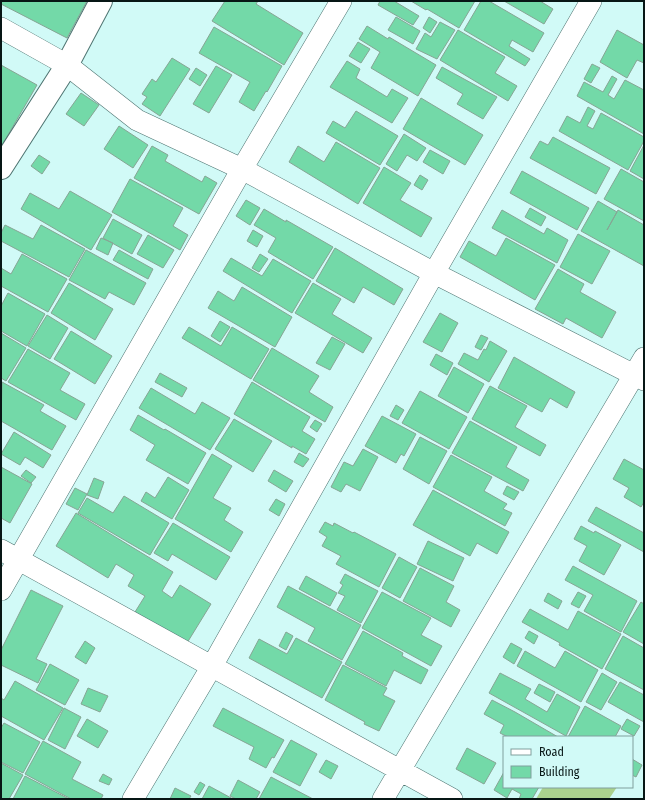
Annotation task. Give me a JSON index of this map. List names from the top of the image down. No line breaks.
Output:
{"legend":["Road","Building"]}
